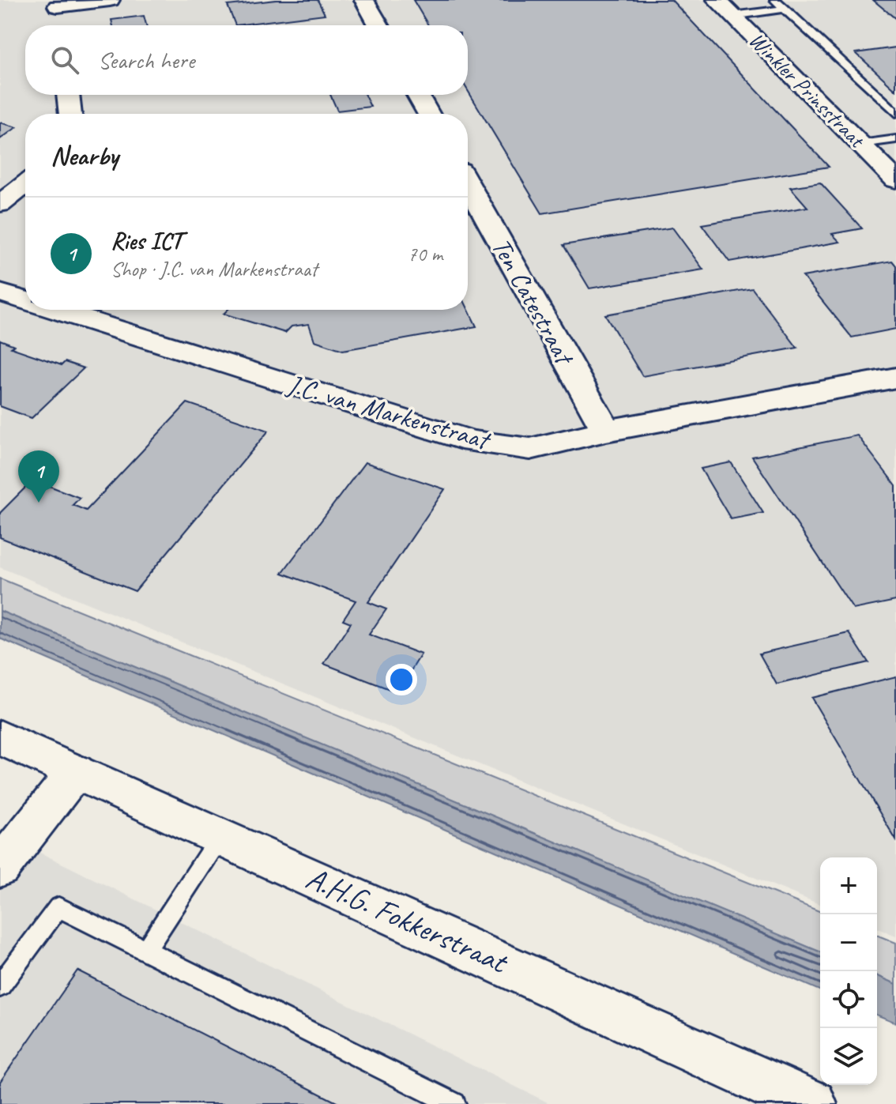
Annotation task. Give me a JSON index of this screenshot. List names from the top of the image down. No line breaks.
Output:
{"streets":{"street":["Winkler Prinsstraat","Ten Catestraat","J.C. van Markenstraat","A.H.G. Fokkerstraat"]},"crossings":[["Ten Catestraat","J.C. van Markenstraat"]],"page":{"search":"Search here","heading":"Nearby","list":[{"mark":"1","name":"Ries ICT","note":"Shop · J.C. van Markenstraat","value":"70 m"}],"pins":"1","map_buttons":["+","−"]}}
